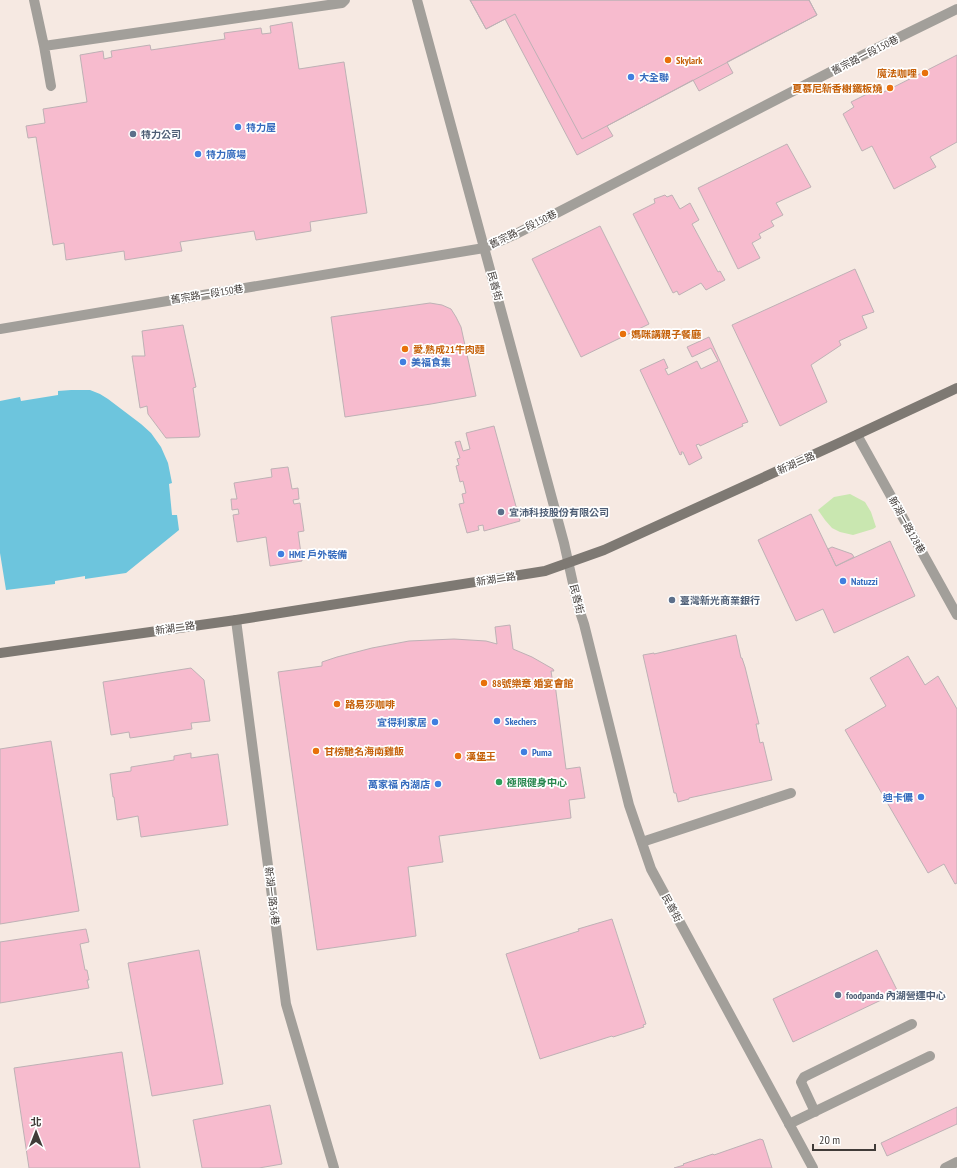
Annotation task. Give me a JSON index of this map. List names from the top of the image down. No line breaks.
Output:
{"streets":{"street":["舊宗路一段150巷","民善街","新湖二路","新湖一路128巷","新湖一路36巷"]},"crossings":[["舊宗路一段150巷","民善街"],["民善街","新湖二路"],["新湖二路","新湖一路128巷"],["新湖二路","新湖一路36巷"]],"places":["Skylark","魔法咖哩","大全聯","夏慕尼新香榭鐵板燒","特力屋","特力公司","特力廣場","媽咪講親子餐廳","愛.熟成21牛肉麵","美福食集","宜沛科技股份有限公司","HME 戶外裝備","Natuzzi","臺灣新光商業銀行","88號樂章 婚宴會館","路易莎咖啡","Skechers","宜得利家居","甘榜馳名海南雞飯","Puma","漢堡王","極限健身中心","萬家福 內湖店","迪卡儂","foodpanda 內湖營運中心"],"scale_bar":"20 m","north":"top"}
